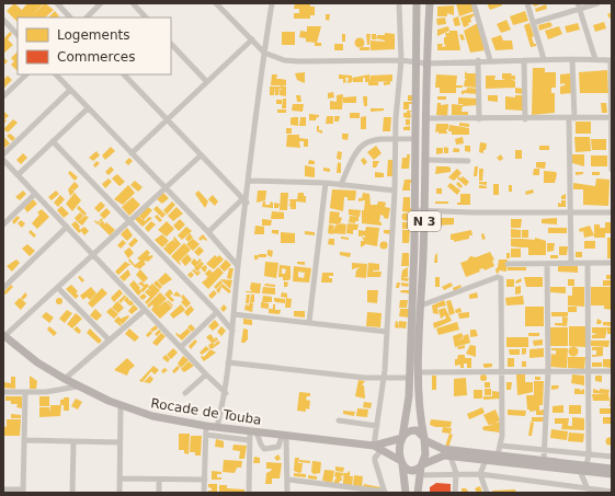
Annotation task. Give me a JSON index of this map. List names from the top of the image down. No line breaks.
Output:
{"streets":{"main road":["N 3","Rocade de Touba"]},"crossings":[["N 3","Rocade de Touba"]],"legend":["Logements","Commerces"]}
